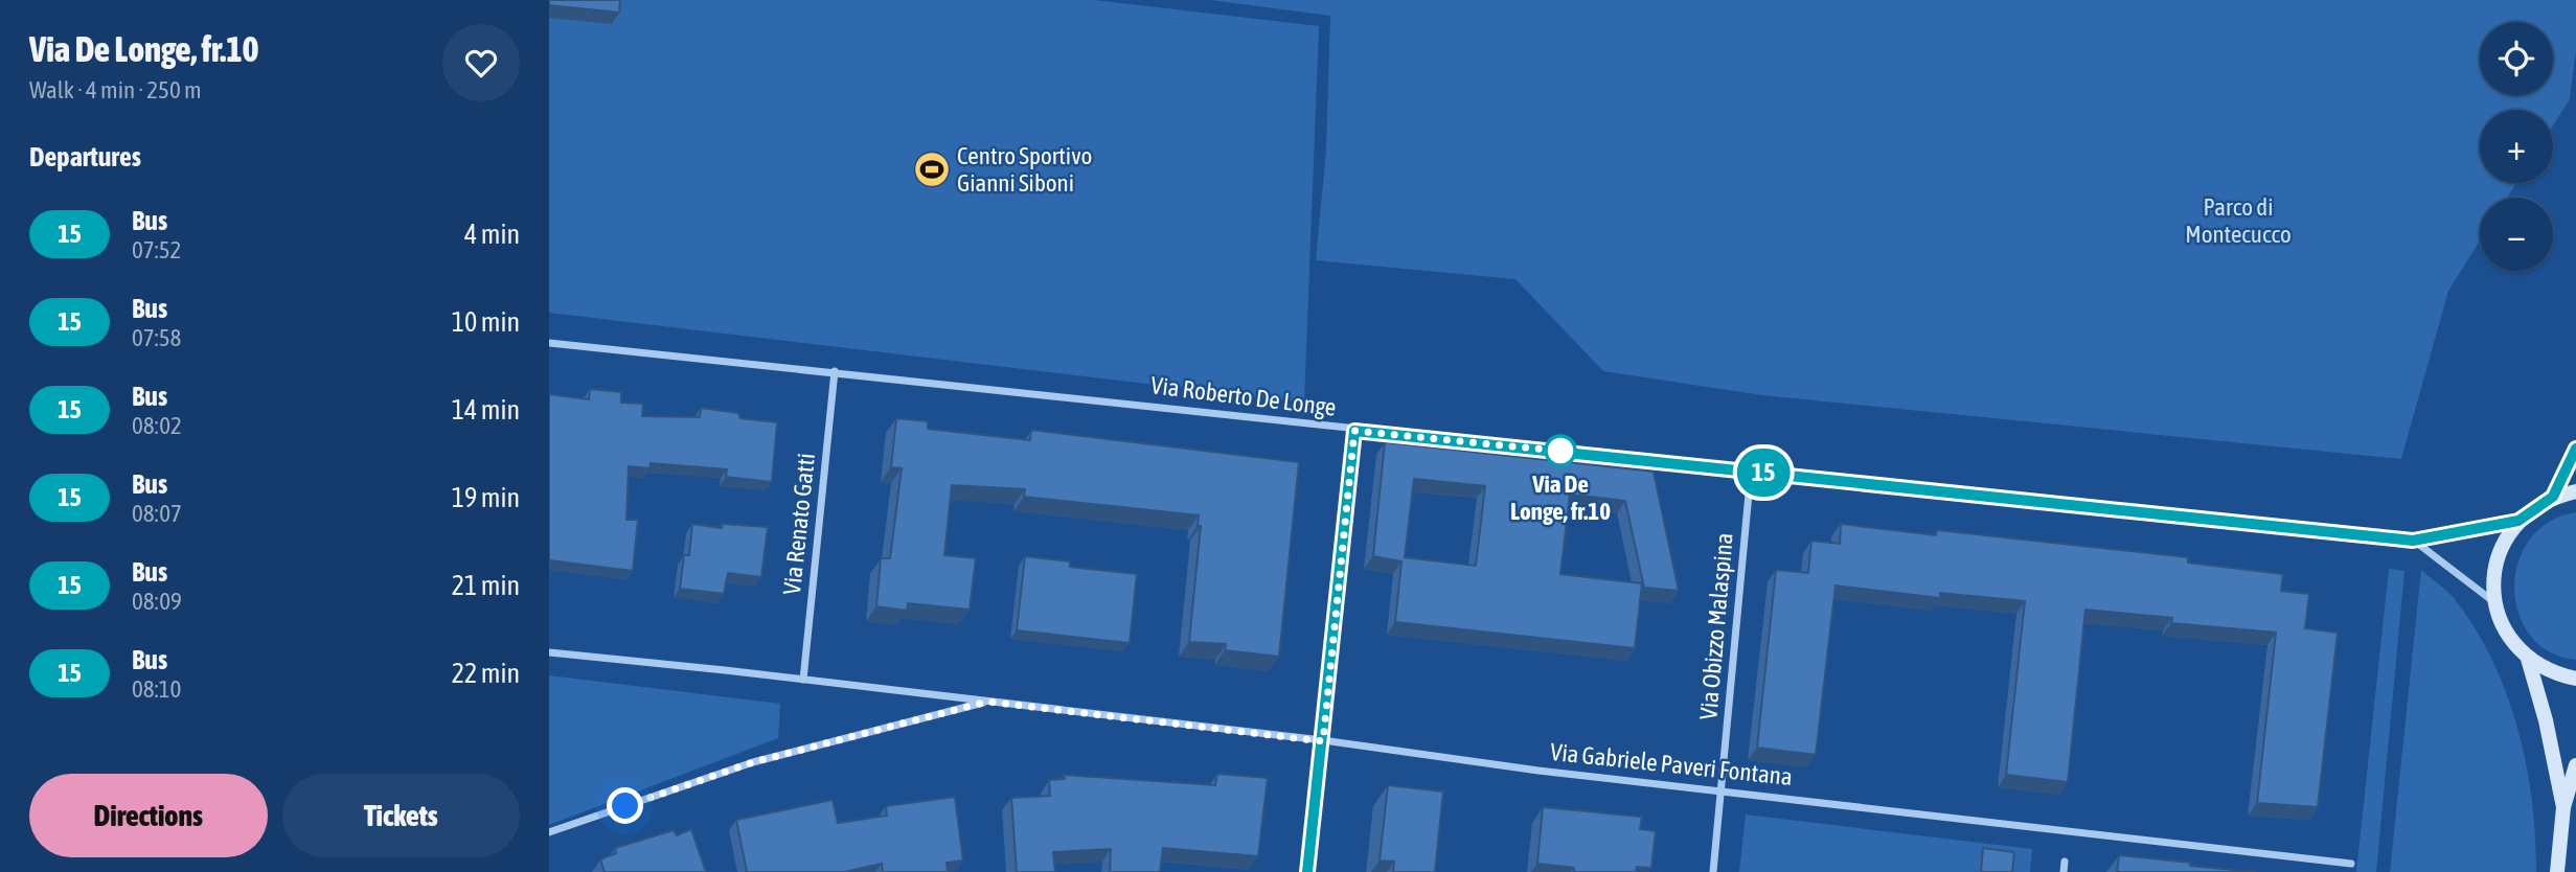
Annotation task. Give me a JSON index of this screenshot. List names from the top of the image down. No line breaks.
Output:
{"streets":{"street":["Via Roberto De Longe","Via Renato Gatti","Via Obizzo Malaspina","Via Gabriele Paveri Fontana"]},"crossings":[["Via Roberto De Longe","Via Renato Gatti"],["Via Roberto De Longe","Via Obizzo Malaspina"],["Via Renato Gatti","Via Gabriele Paveri Fontana"],["Via Obizzo Malaspina","Via Gabriele Paveri Fontana"]],"parks":["Parco di Montecucco"],"places":{"sports":["Centro Sportivo Gianni Siboni"],"other":["Via De Longe, fr.10"]},"lines":["bus line 15"],"page":{"heading":[["Via De Longe, fr.10","Walk · 4 min · 250 m"],"Departures"],"on_map":"15","map_buttons":["+","−"],"list":[{"mark":"15","name":"Bus","note":"07:52","value":"4 min"},{"mark":"15","name":"Bus","note":"07:58","value":"10 min"},{"mark":"15","name":"Bus","note":"08:02","value":"14 min"},{"mark":"15","name":"Bus","note":"08:07","value":"19 min"},{"mark":"15","name":"Bus","note":"08:09","value":"21 min"},{"mark":"15","name":"Bus","note":"08:10","value":"22 min"}],"buttons":["Directions","Tickets"]}}
